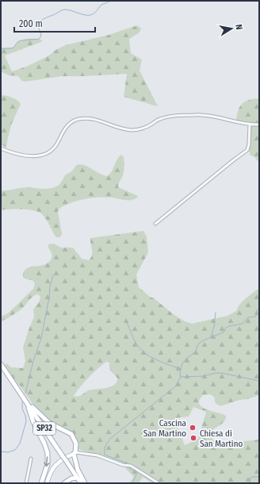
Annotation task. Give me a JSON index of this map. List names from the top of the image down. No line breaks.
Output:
{"streets":{"main road":["SP32"]},"places":["Cascina San Martino","Chiesa di San Martino"],"scale_bar":"200 m","north":"right"}
